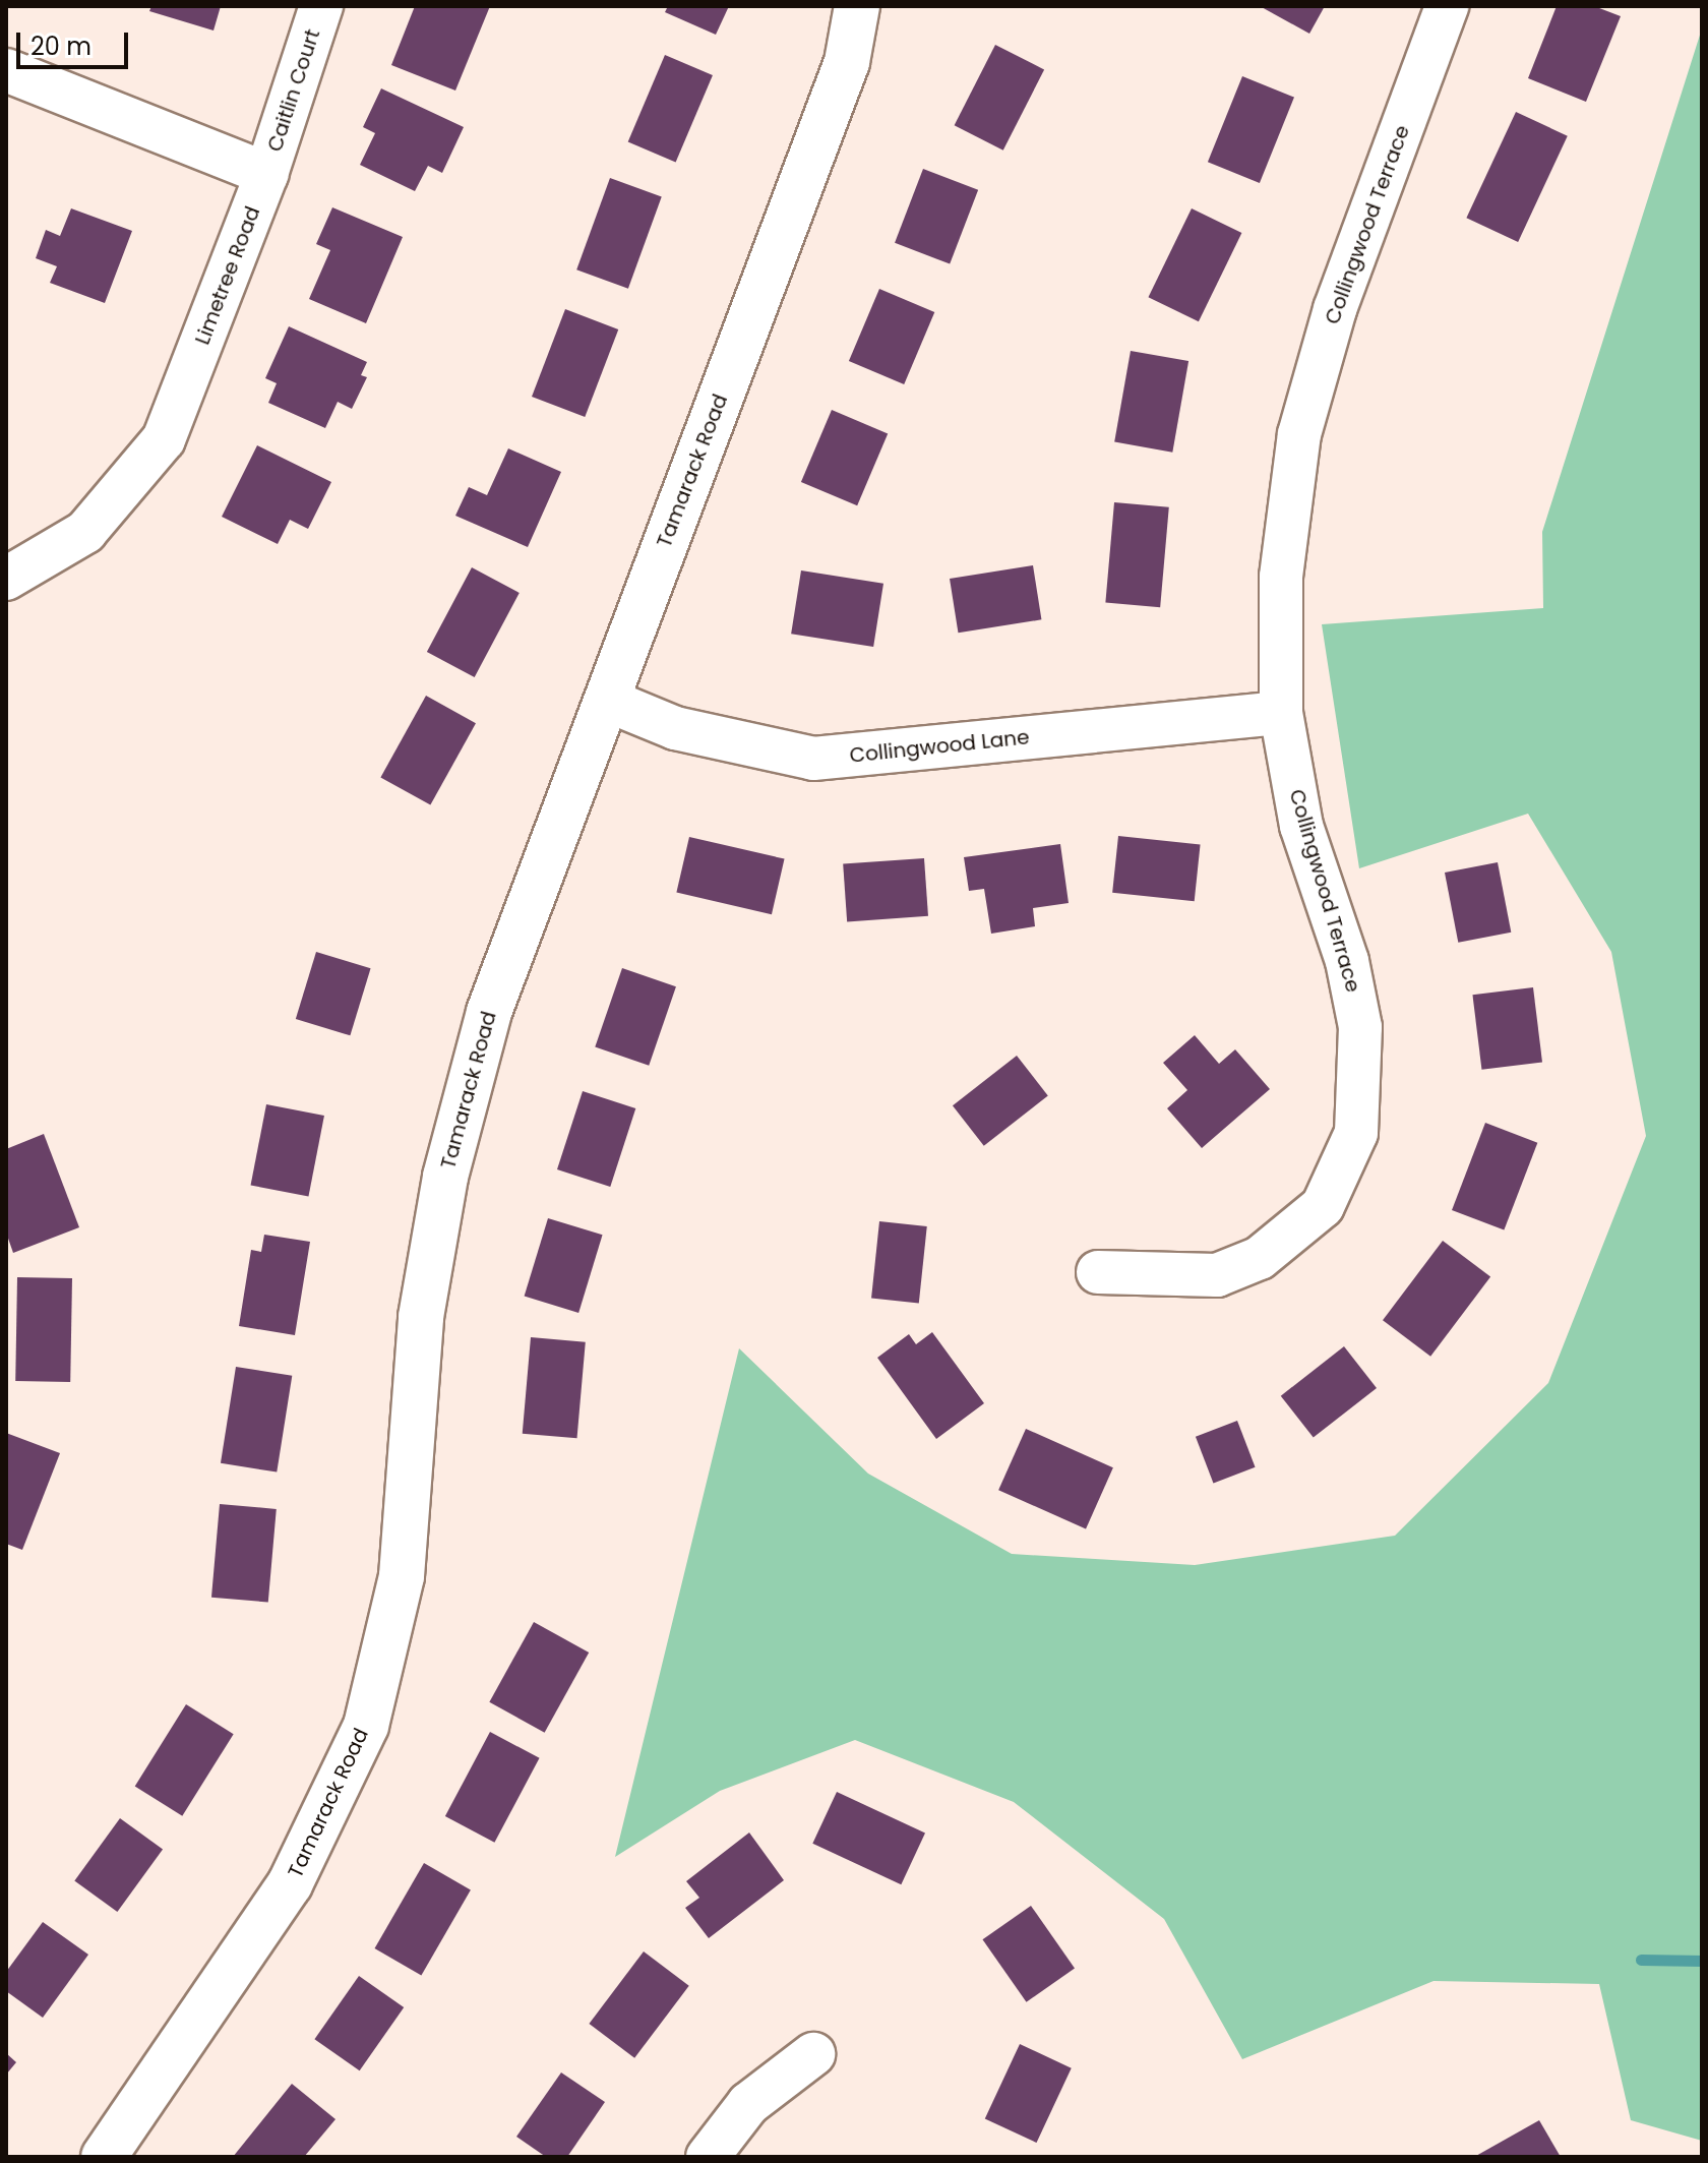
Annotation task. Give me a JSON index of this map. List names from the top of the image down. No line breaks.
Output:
{"streets":{"street":["Caitlin Court","Collingwood Terrace","Limetree Road","Tamarack Road","Collingwood Lane"]},"crossings":[["Caitlin Court","Limetree Road"],["Collingwood Terrace","Collingwood Lane"],["Tamarack Road","Collingwood Lane"]],"scale_bar":"20 m"}
